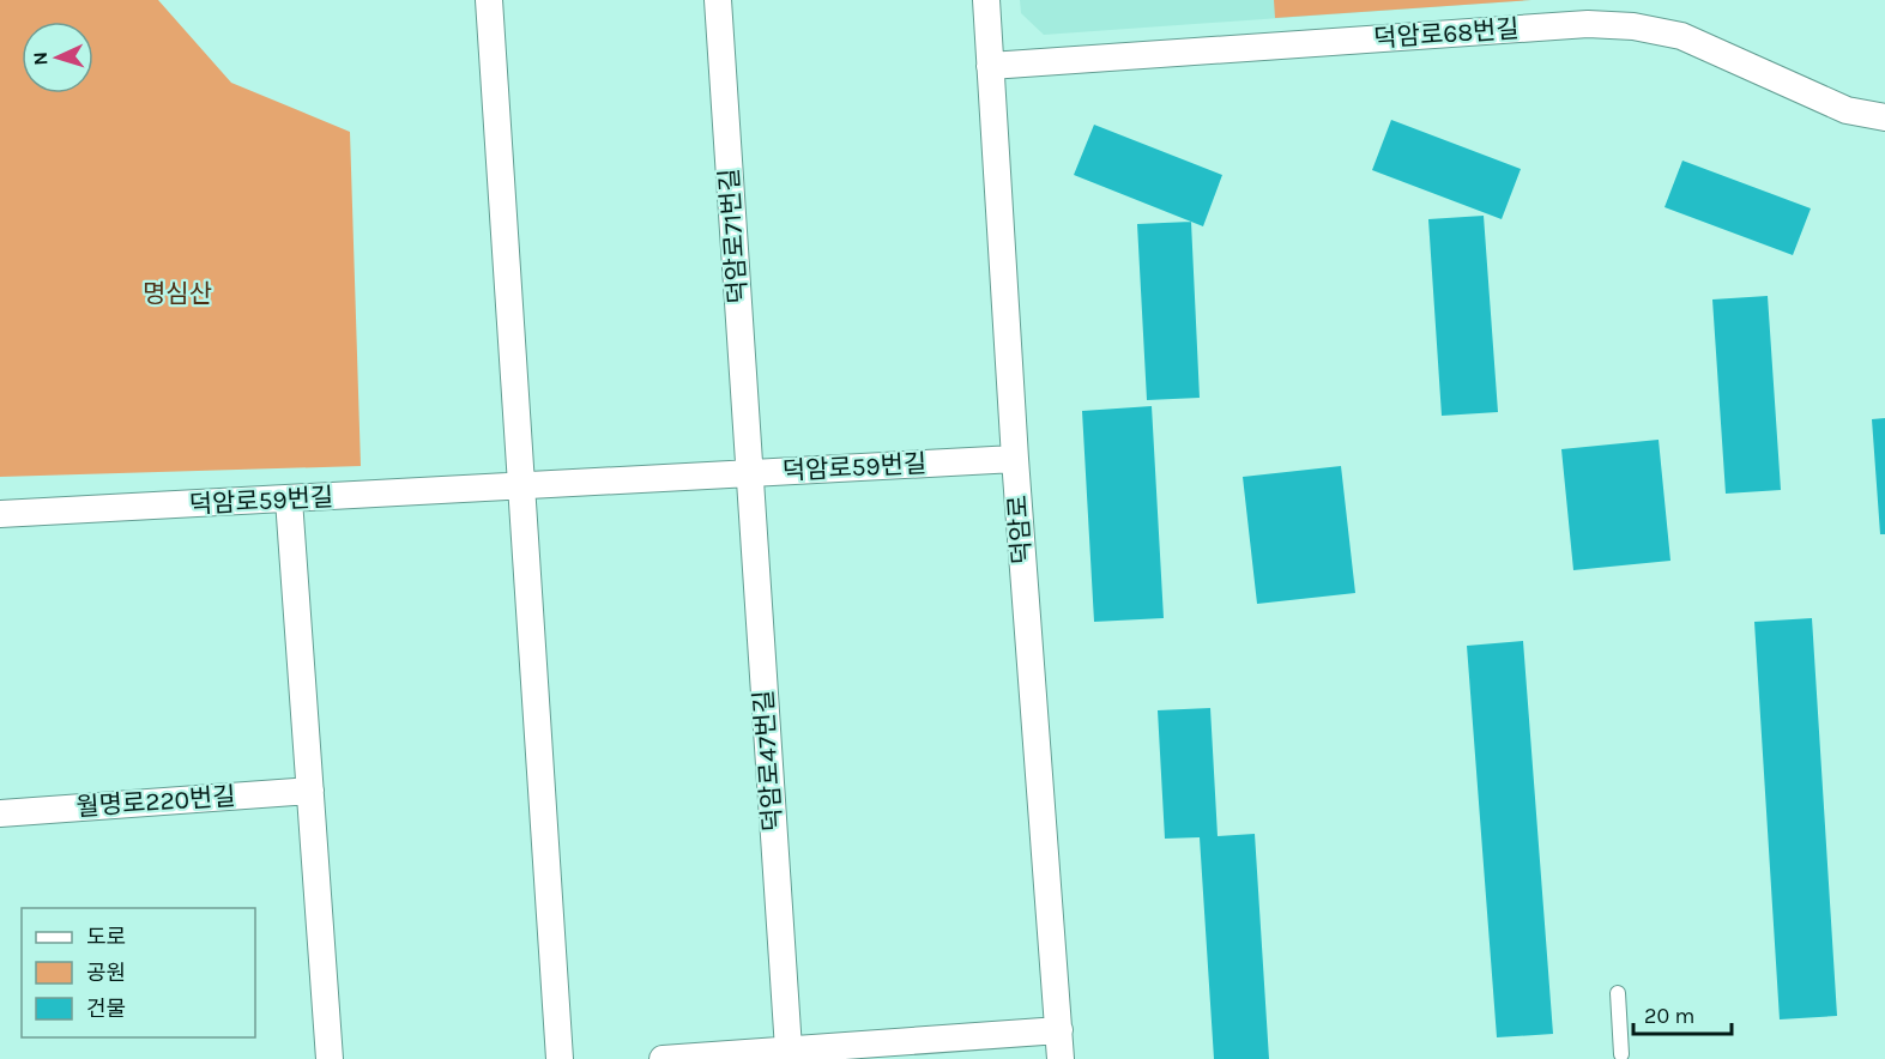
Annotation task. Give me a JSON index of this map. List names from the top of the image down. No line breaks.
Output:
{"streets":{"street":["덕암로68번길","덕암로71번길","덕암로59번길","덕암로","덕암로47번길","월명로220번길"]},"crossings":[["덕암로68번길","덕암로"],["덕암로71번길","덕암로59번길"],["덕암로71번길","덕암로47번길"],["덕암로59번길","덕암로"],["덕암로59번길","덕암로47번길"]],"parks":["명심산"],"legend":["도로","공원","건물"],"scale_bar":"20 m","north":"left"}
